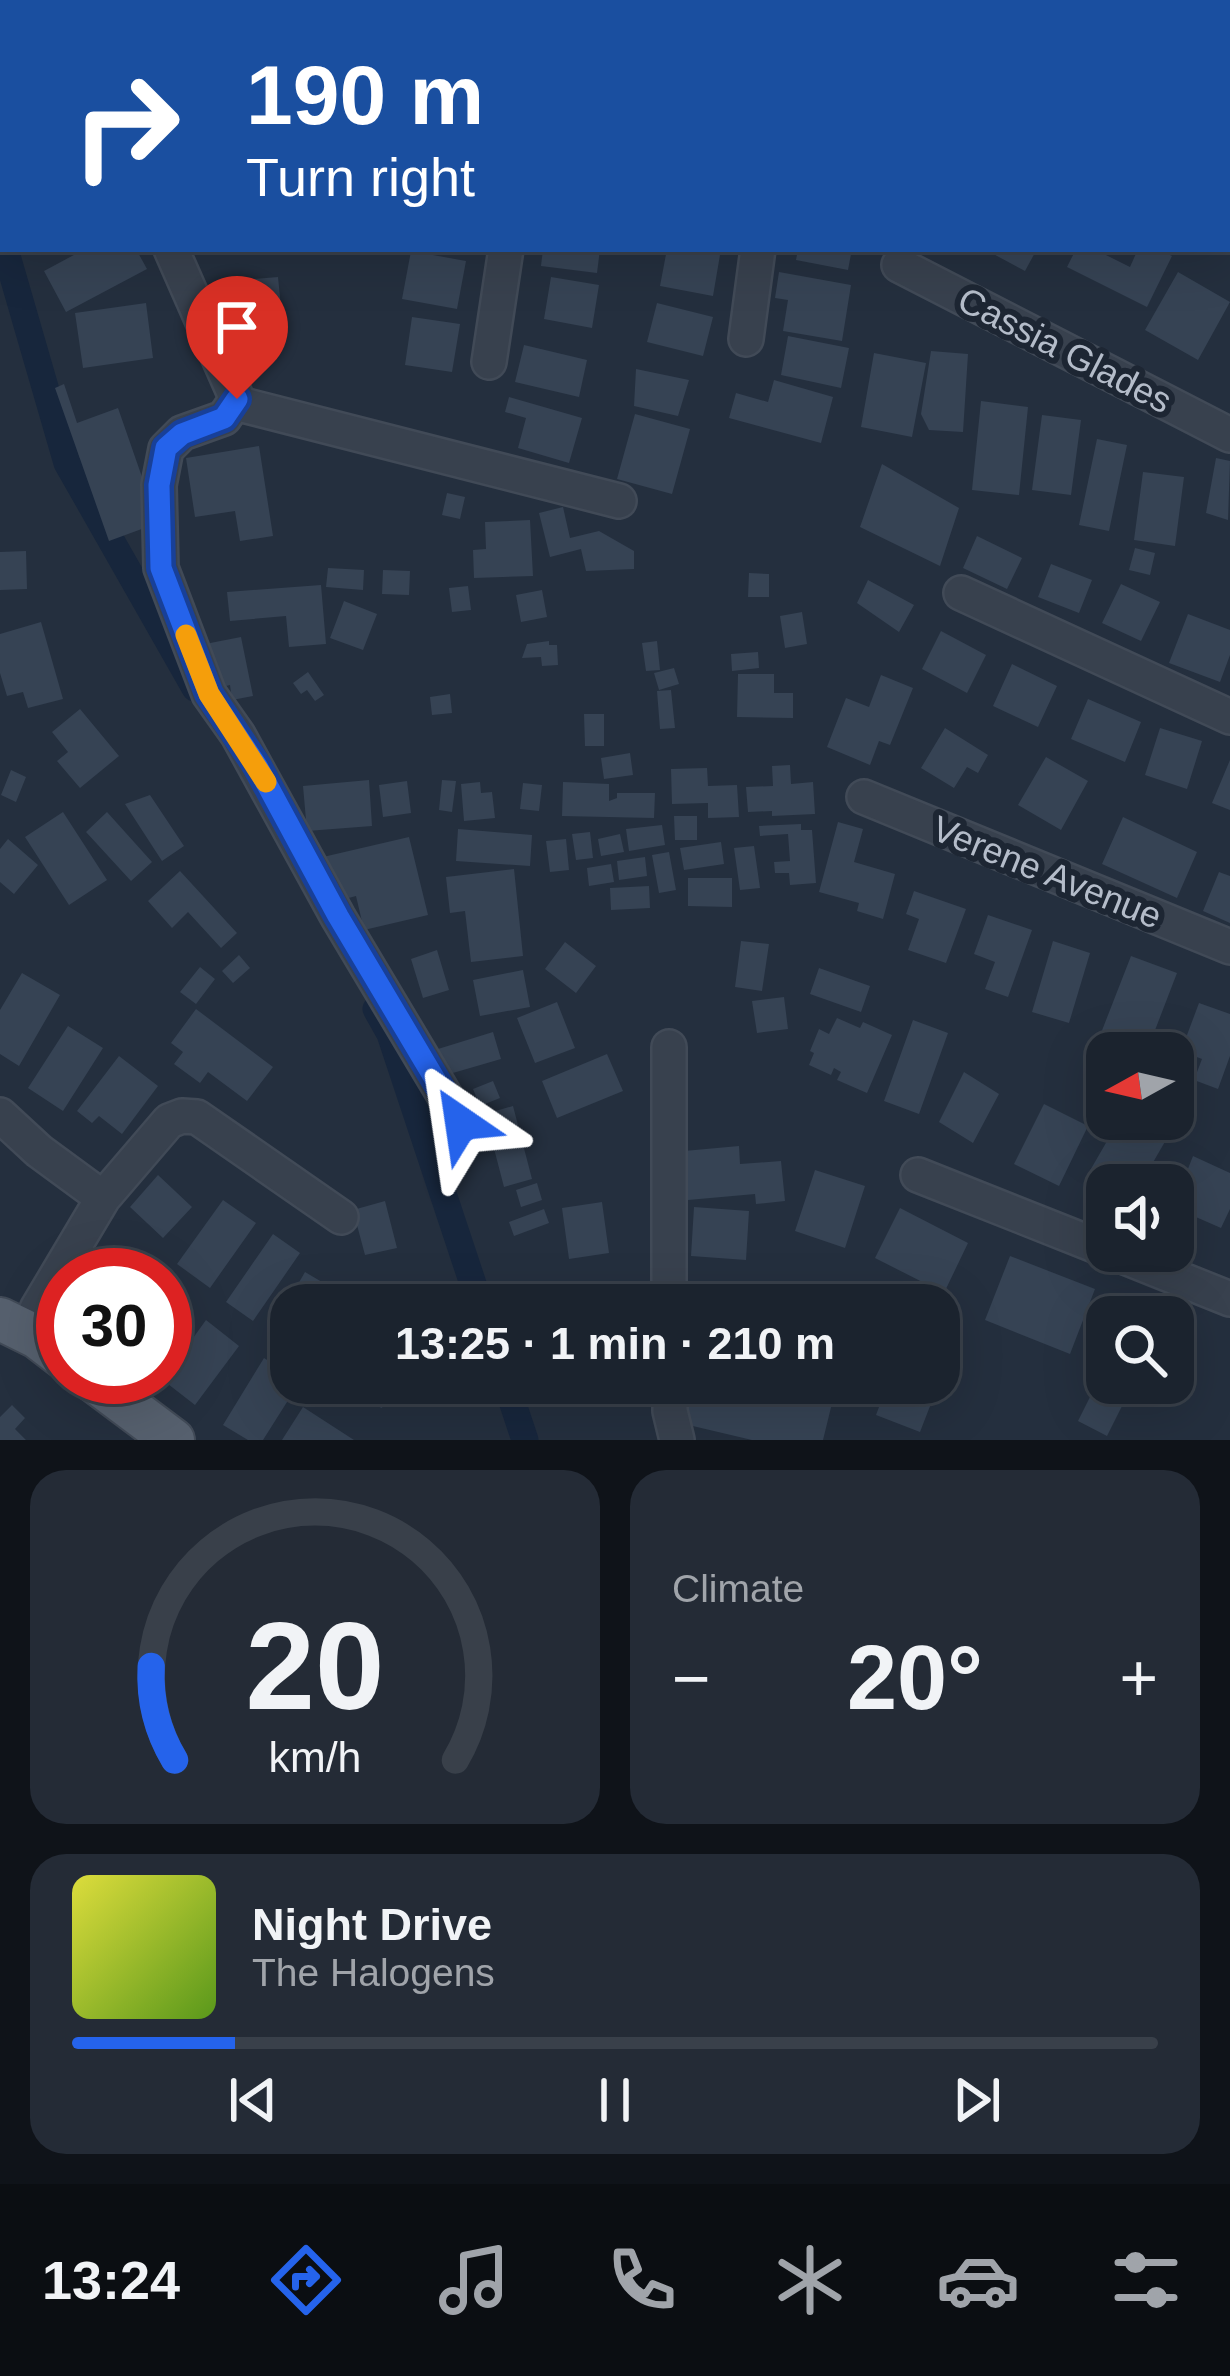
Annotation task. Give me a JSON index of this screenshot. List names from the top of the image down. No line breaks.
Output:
{"streets":{"street":["Cassia Glades","Verene Avenue"]},"north":"left","page":{"turn":["190 m","Turn right"],"limit":"30","trip":"13:25 · 1 min · 210 m","tile":"Climate","heat":["−","20°","+"],"song":["Night Drive","The Halogens"],"tabs":"13:24","gauge":["20","km/h"]}}
